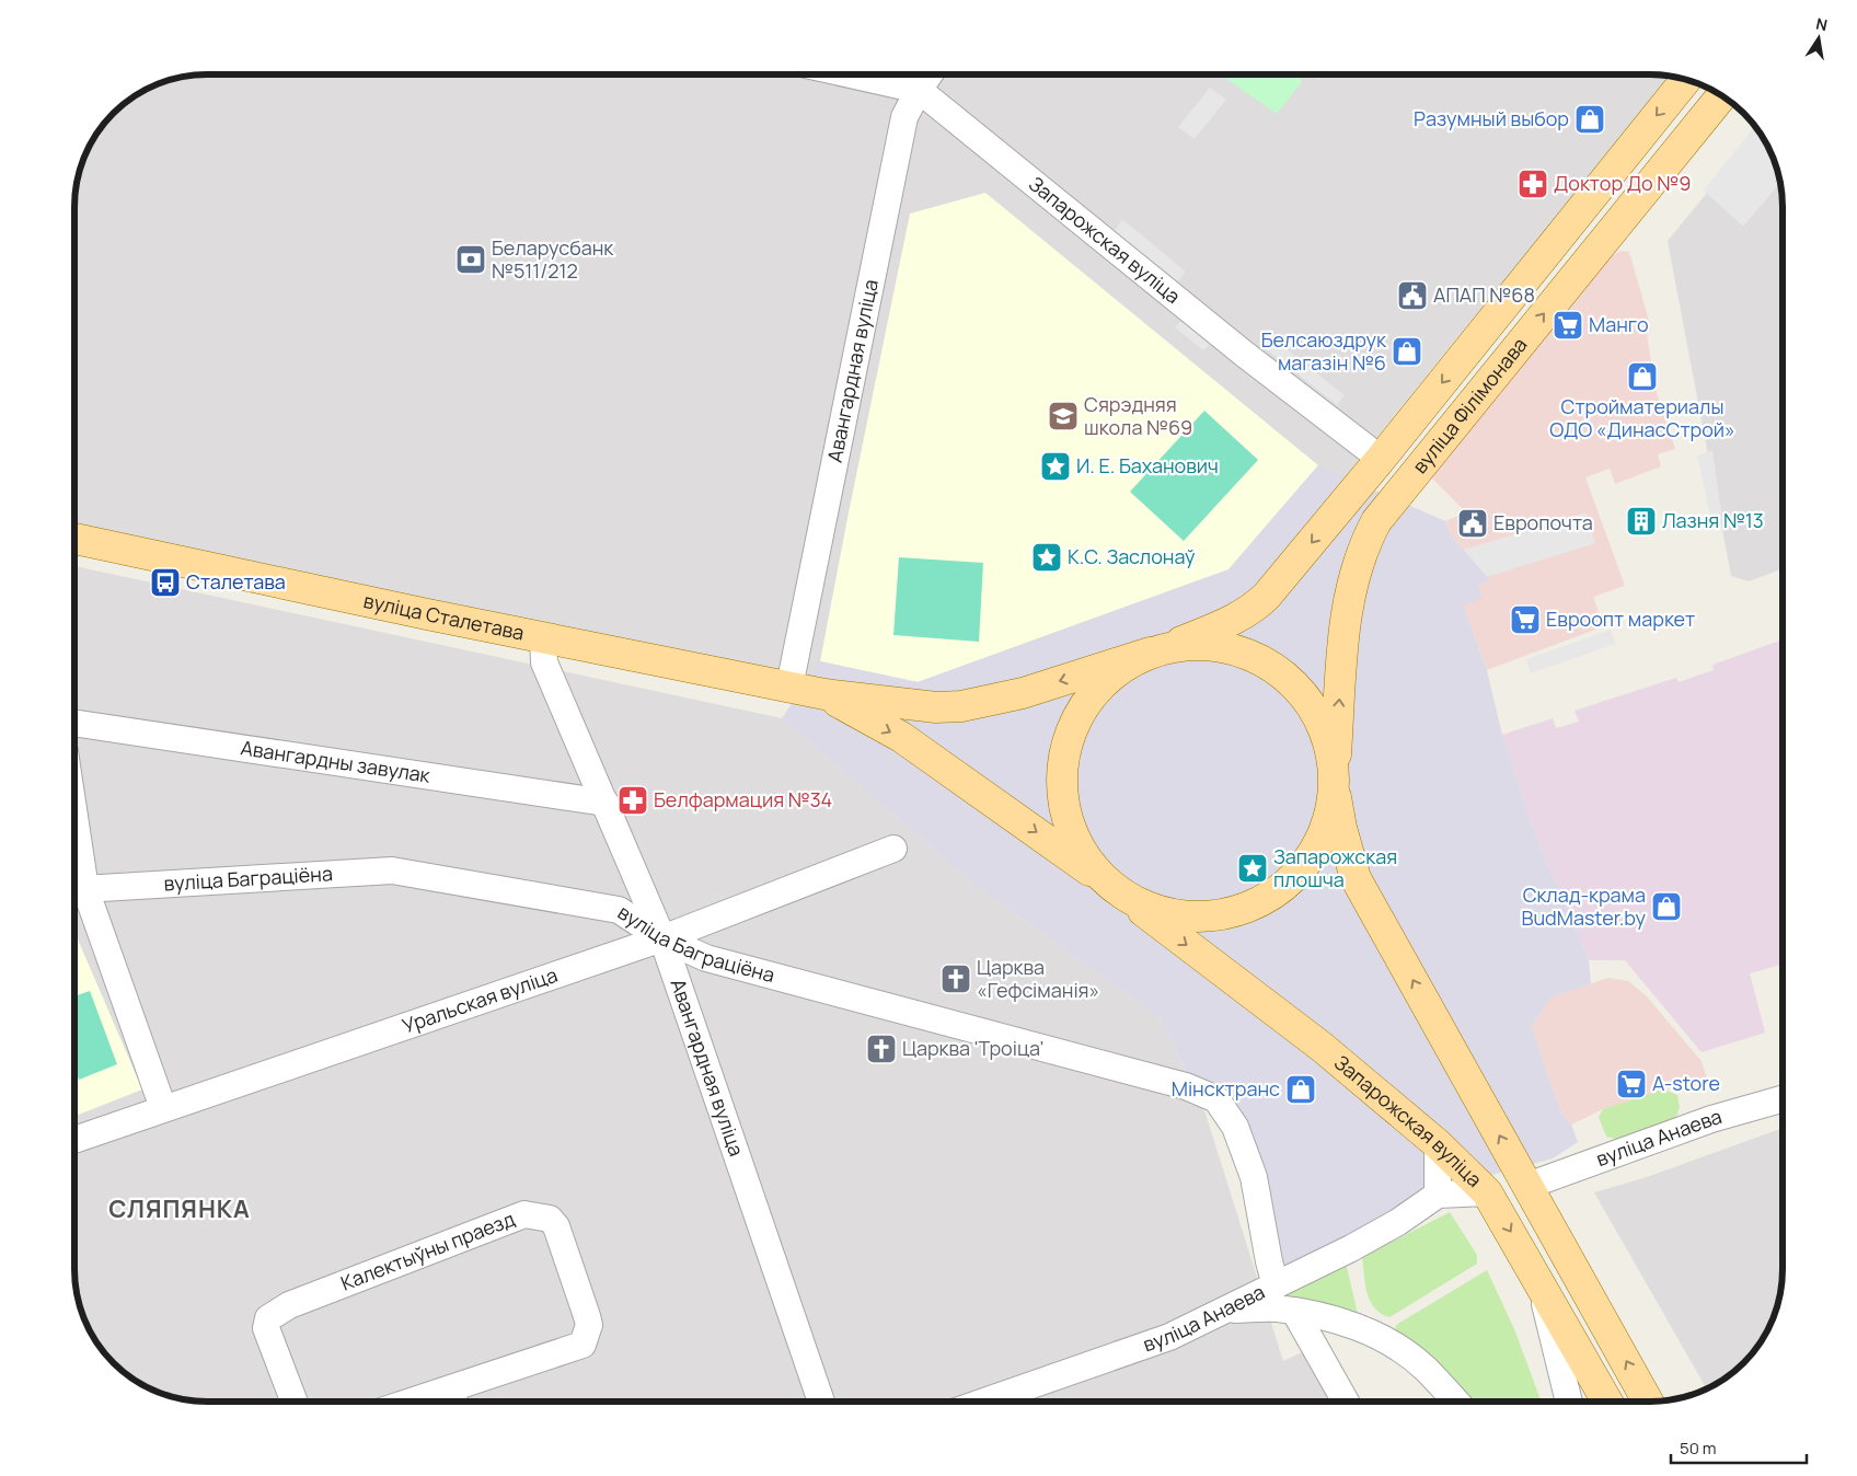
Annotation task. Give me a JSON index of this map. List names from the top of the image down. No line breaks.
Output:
{"streets":{"main road":["Запарожская вуліца","вуліца Філімонава","вуліца Сталетава"],"street":["Авангардная вуліца","Авангардны завулак","вуліца Баграціёна","Уральская вуліца","вуліца Анаева","Калектыўны праезд"]},"crossings":[["Запарожская вуліца","Авангардная вуліца"],["Запарожская вуліца","вуліца Філімонава"],["Авангардная вуліца","вуліца Сталетава"],["Авангардная вуліца","Авангардны завулак"],["Авангардная вуліца","вуліца Баграціёна"],["Авангардная вуліца","Уральская вуліца"],["вуліца Баграціёна","Уральская вуліца"],["вуліца Баграціёна","вуліца Анаева"]],"districts":["СЛЯПЯНКА"],"places":{"shop":["Разумный выбор","Белсаюздрук магазін №6","Стройматериалы ОДО «ДинасСтрой»","Склад-крама BudMaster.by","Мінсктранс"],"pharmacy":["Доктор До №9","Белфармация №34"],"bank":["Беларусбанк №511/212"],"public building":["АПАП №68","Европочта"],"supermarket":["Манго","Евроопт маркет","А-store"],"school or university":["Сярэдняя школа №69"],"place":["И. Е. Баханович","К.С. Заслонаў","Запарожская плошча"],"building":["Лазня №13"],"bus stop":["Сталетава"],"church":["Царква «Гефсіманія»","Царква 'Троіца'"]},"scale_bar":"50 m","north":"top"}
